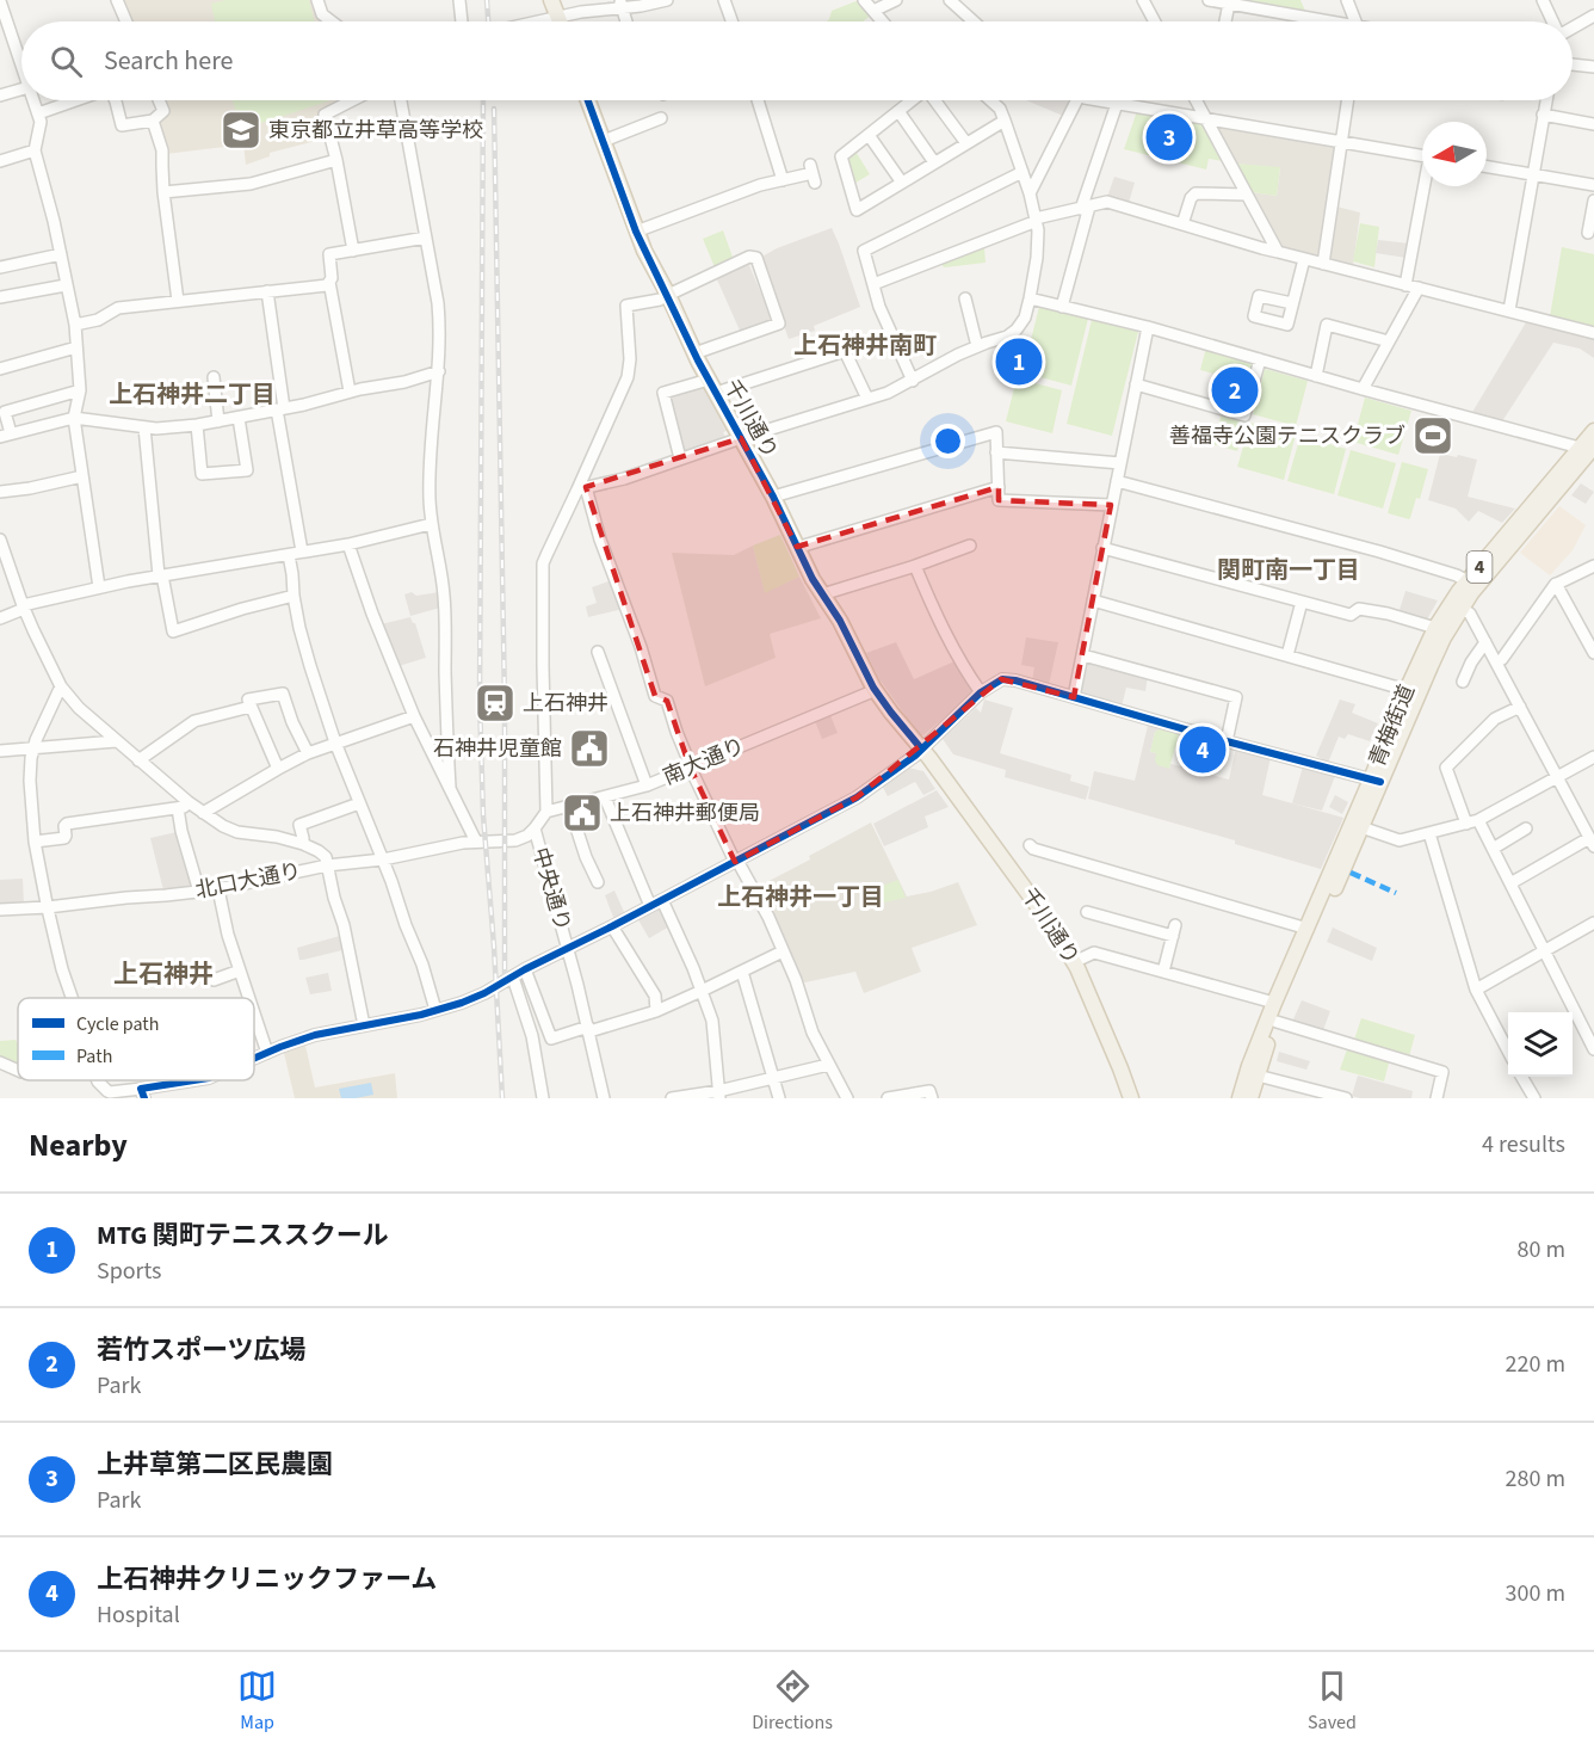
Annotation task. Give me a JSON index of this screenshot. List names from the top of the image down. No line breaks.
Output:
{"streets":{"main road":["千川通り","4","青梅街道"],"street":["南大通り","北口大通り","中央通り"]},"crossings":[["千川通り","南大通り"],["北口大通り","中央通り"]],"districts":["上石神井南町","上石神井二丁目","関町南一丁目","上石神井一丁目","上石神井"],"places":{"school or university":["東京都立井草高等学校"],"sports":["善福寺公園テニスクラブ"],"station":["上石神井"],"public building":["石神井児童館","上石神井郵便局"]},"legend":["Cycle path","Path"],"north":"left","page":{"search":"Search here","pins":["3","1","2","4"],"heading":["Nearby","4 results"],"list":[{"mark":"1","name":"MTG 関町テニススクール","note":"Sports","value":"80 m"},{"mark":"2","name":"若竹スポーツ広場","note":"Park","value":"220 m"},{"mark":"3","name":"上井草第二区民農園","note":"Park","value":"280 m"},{"mark":"4","name":"上石神井クリニックファーム","note":"Hospital","value":"300 m"}],"nav":["Map","Directions","Saved"]}}
